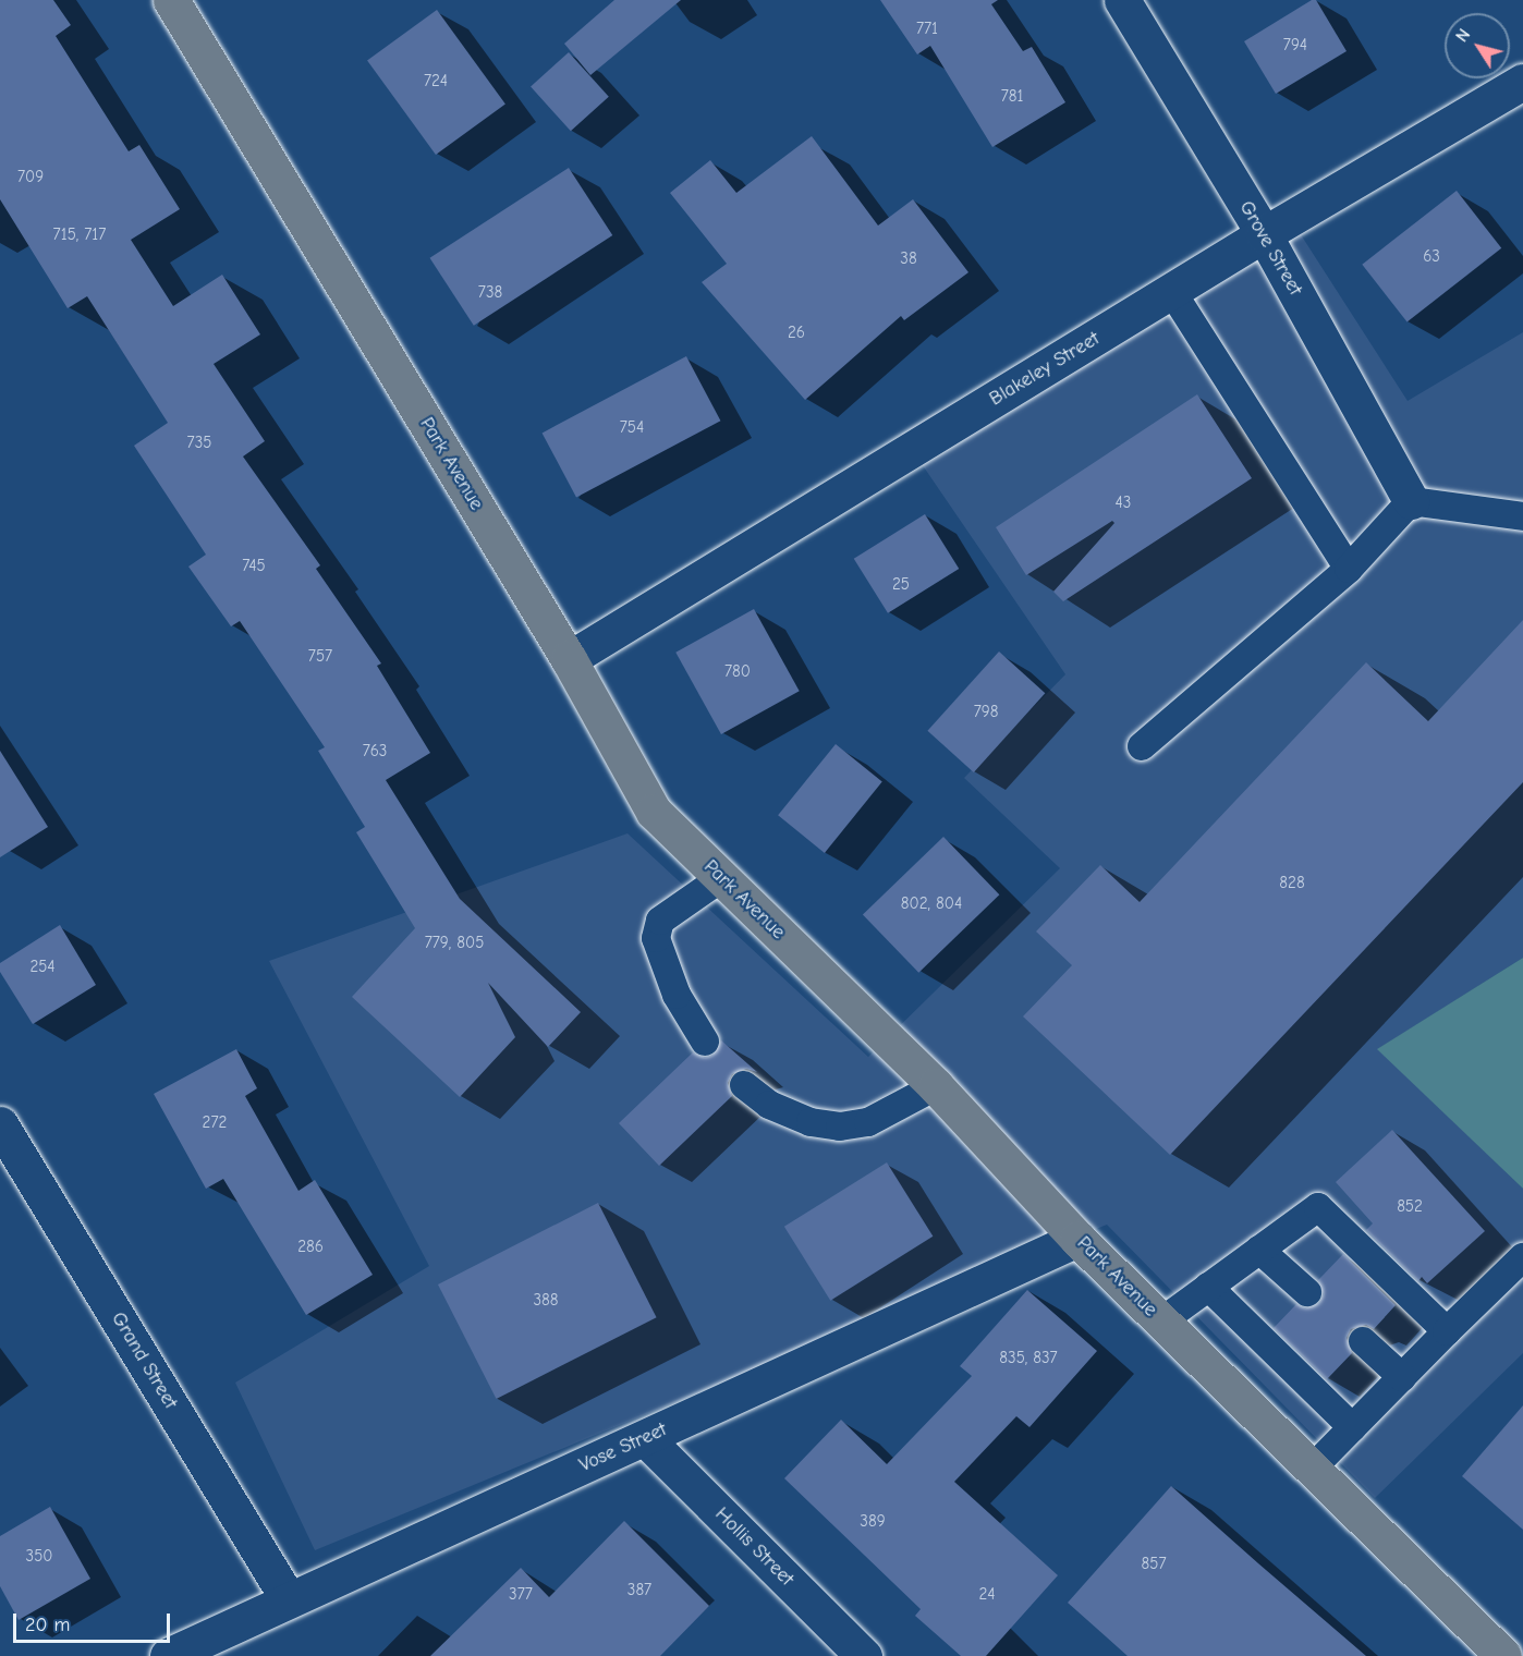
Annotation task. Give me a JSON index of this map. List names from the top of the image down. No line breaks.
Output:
{"streets":{"main road":["Park Avenue"],"street":["Grove Street","Blakeley Street","Grand Street","Vose Street","Hollis Street"]},"crossings":[["Grove Street","Blakeley Street"],["Blakeley Street","Park Avenue"],["Park Avenue","Vose Street"],["Grand Street","Vose Street"],["Vose Street","Hollis Street"]],"house_numbers":["771","794","724","781","709","715, 717","63","38","738","26","754","735","43","745","25","757","780","798","763","828","802, 804","779, 805","254","272","852","286","388","835, 837","389","350","857","387","377","24"],"scale_bar":"20 m","north":"top left"}
